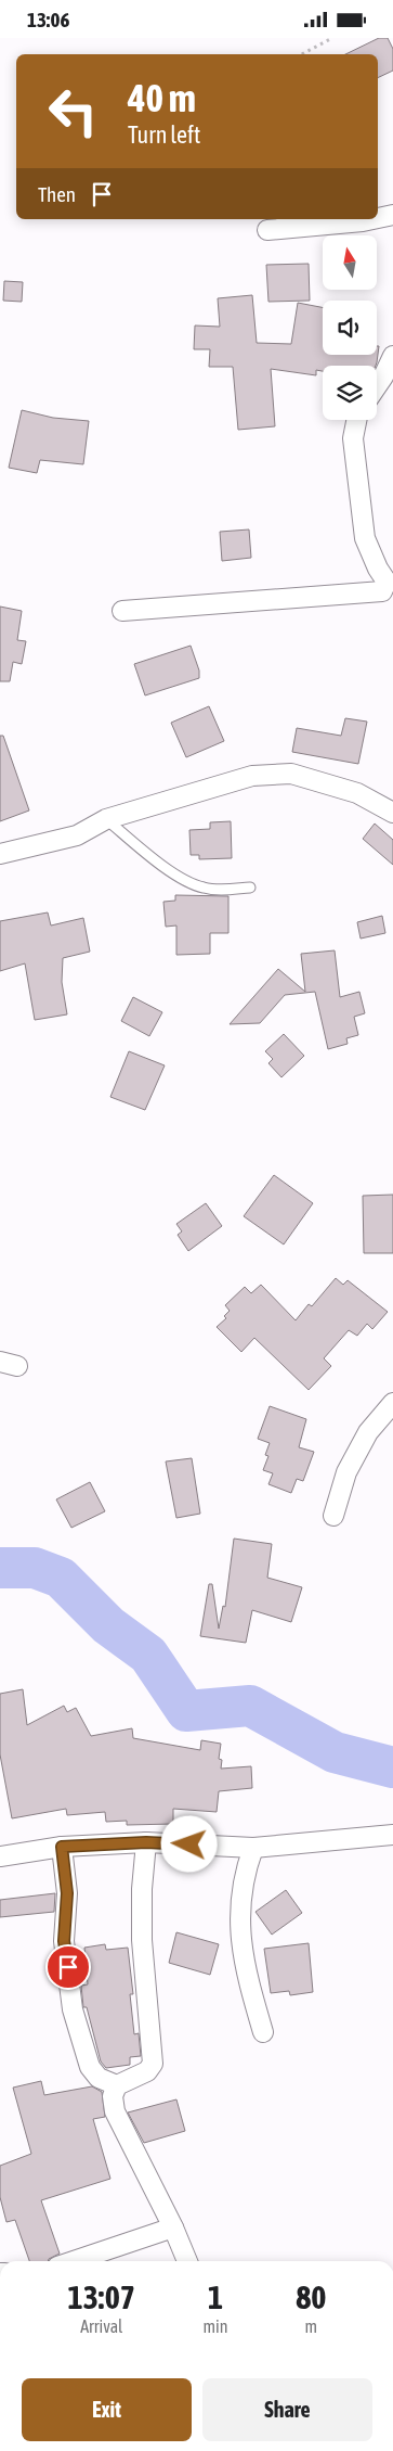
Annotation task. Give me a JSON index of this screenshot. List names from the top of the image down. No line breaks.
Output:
{"north":"top","page":{"status":"13:06","turn":["40 m","Turn left"],"then":"Then","eta":["13:07","Arrival","1","min","80","m"],"buttons":["Exit","Share"]}}
